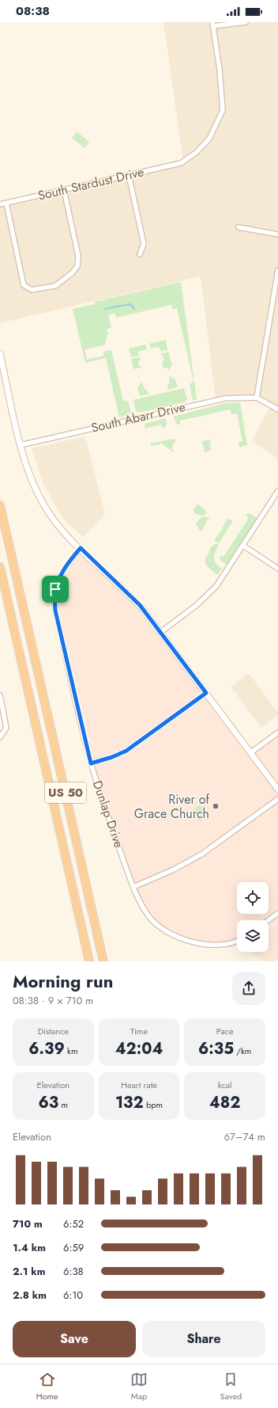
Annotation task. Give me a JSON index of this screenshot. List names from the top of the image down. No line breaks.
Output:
{"streets":{"highway":["US 50"],"street":["South Stardust Drive","South Abarr Drive","Dunlap Drive"]},"places":["River of Grace Church"],"page":{"status":"08:38","heading":["Morning run","08:38 · 9 × 710 m"],"stats":[["Distance","6.39 km"],["Time","42:04"],["Pace","6:35 /km"],["Elevation","63 m"],["Heart rate","132 bpm"],["kcal","482"]],"chart":["Elevation","67–74 m"],"list":[{"name":"710 m","note":"6:52"},{"name":"1.4 km","note":"6:59"},{"name":"2.1 km","note":"6:38"},{"name":"2.8 km","note":"6:10"}],"buttons":["Save","Share"],"tabs":["Home","Map","Saved"]}}
